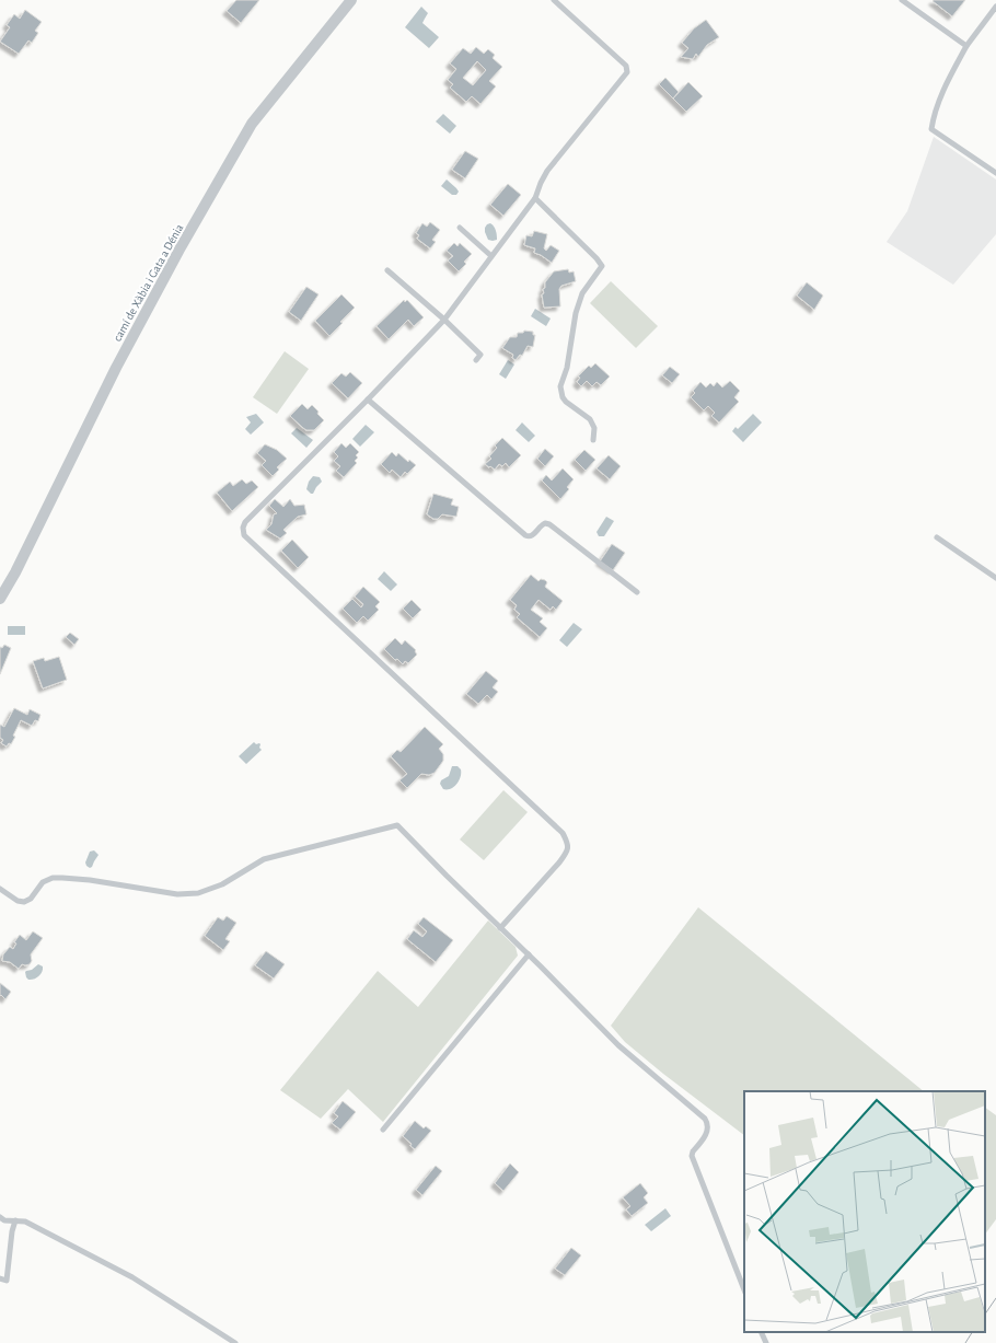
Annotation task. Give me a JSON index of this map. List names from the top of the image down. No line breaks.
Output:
{"streets":{"street":["camí de Xàbia i Gata a Dénia"]}}
